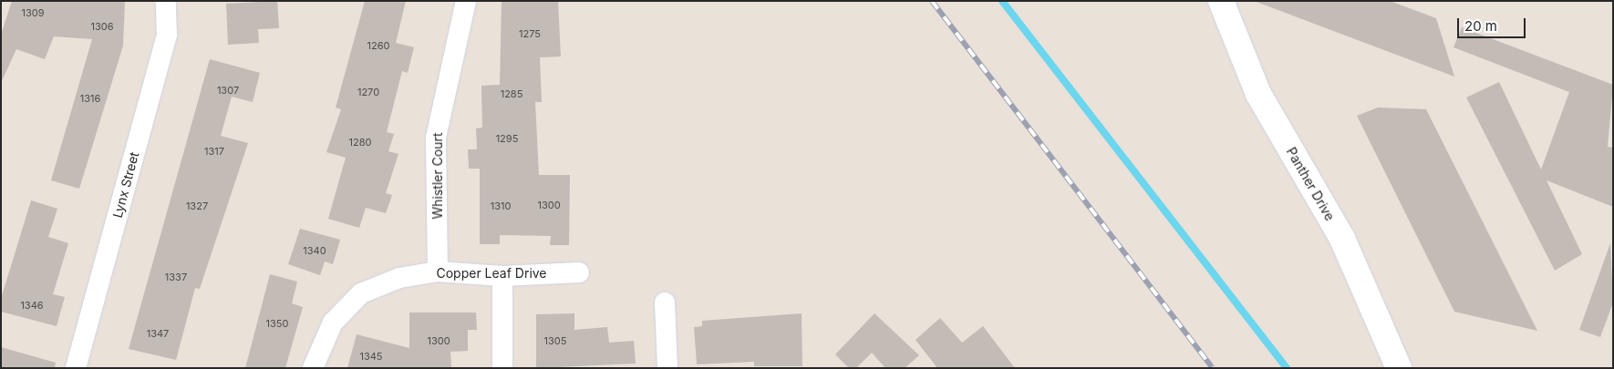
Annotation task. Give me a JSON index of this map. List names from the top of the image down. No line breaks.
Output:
{"streets":{"street":["Whistler Court","Panther Drive","Lynx Street","Copper Leaf Drive"]},"crossings":[["Whistler Court","Copper Leaf Drive"]],"house_numbers":["1309","1306","1275","1260","1307","1270","1285","1316","1295","1280","1317","1300","1327","1310","1340","1337","1346","1350","1347","1300","1305","1345"],"scale_bar":"20 m"}
